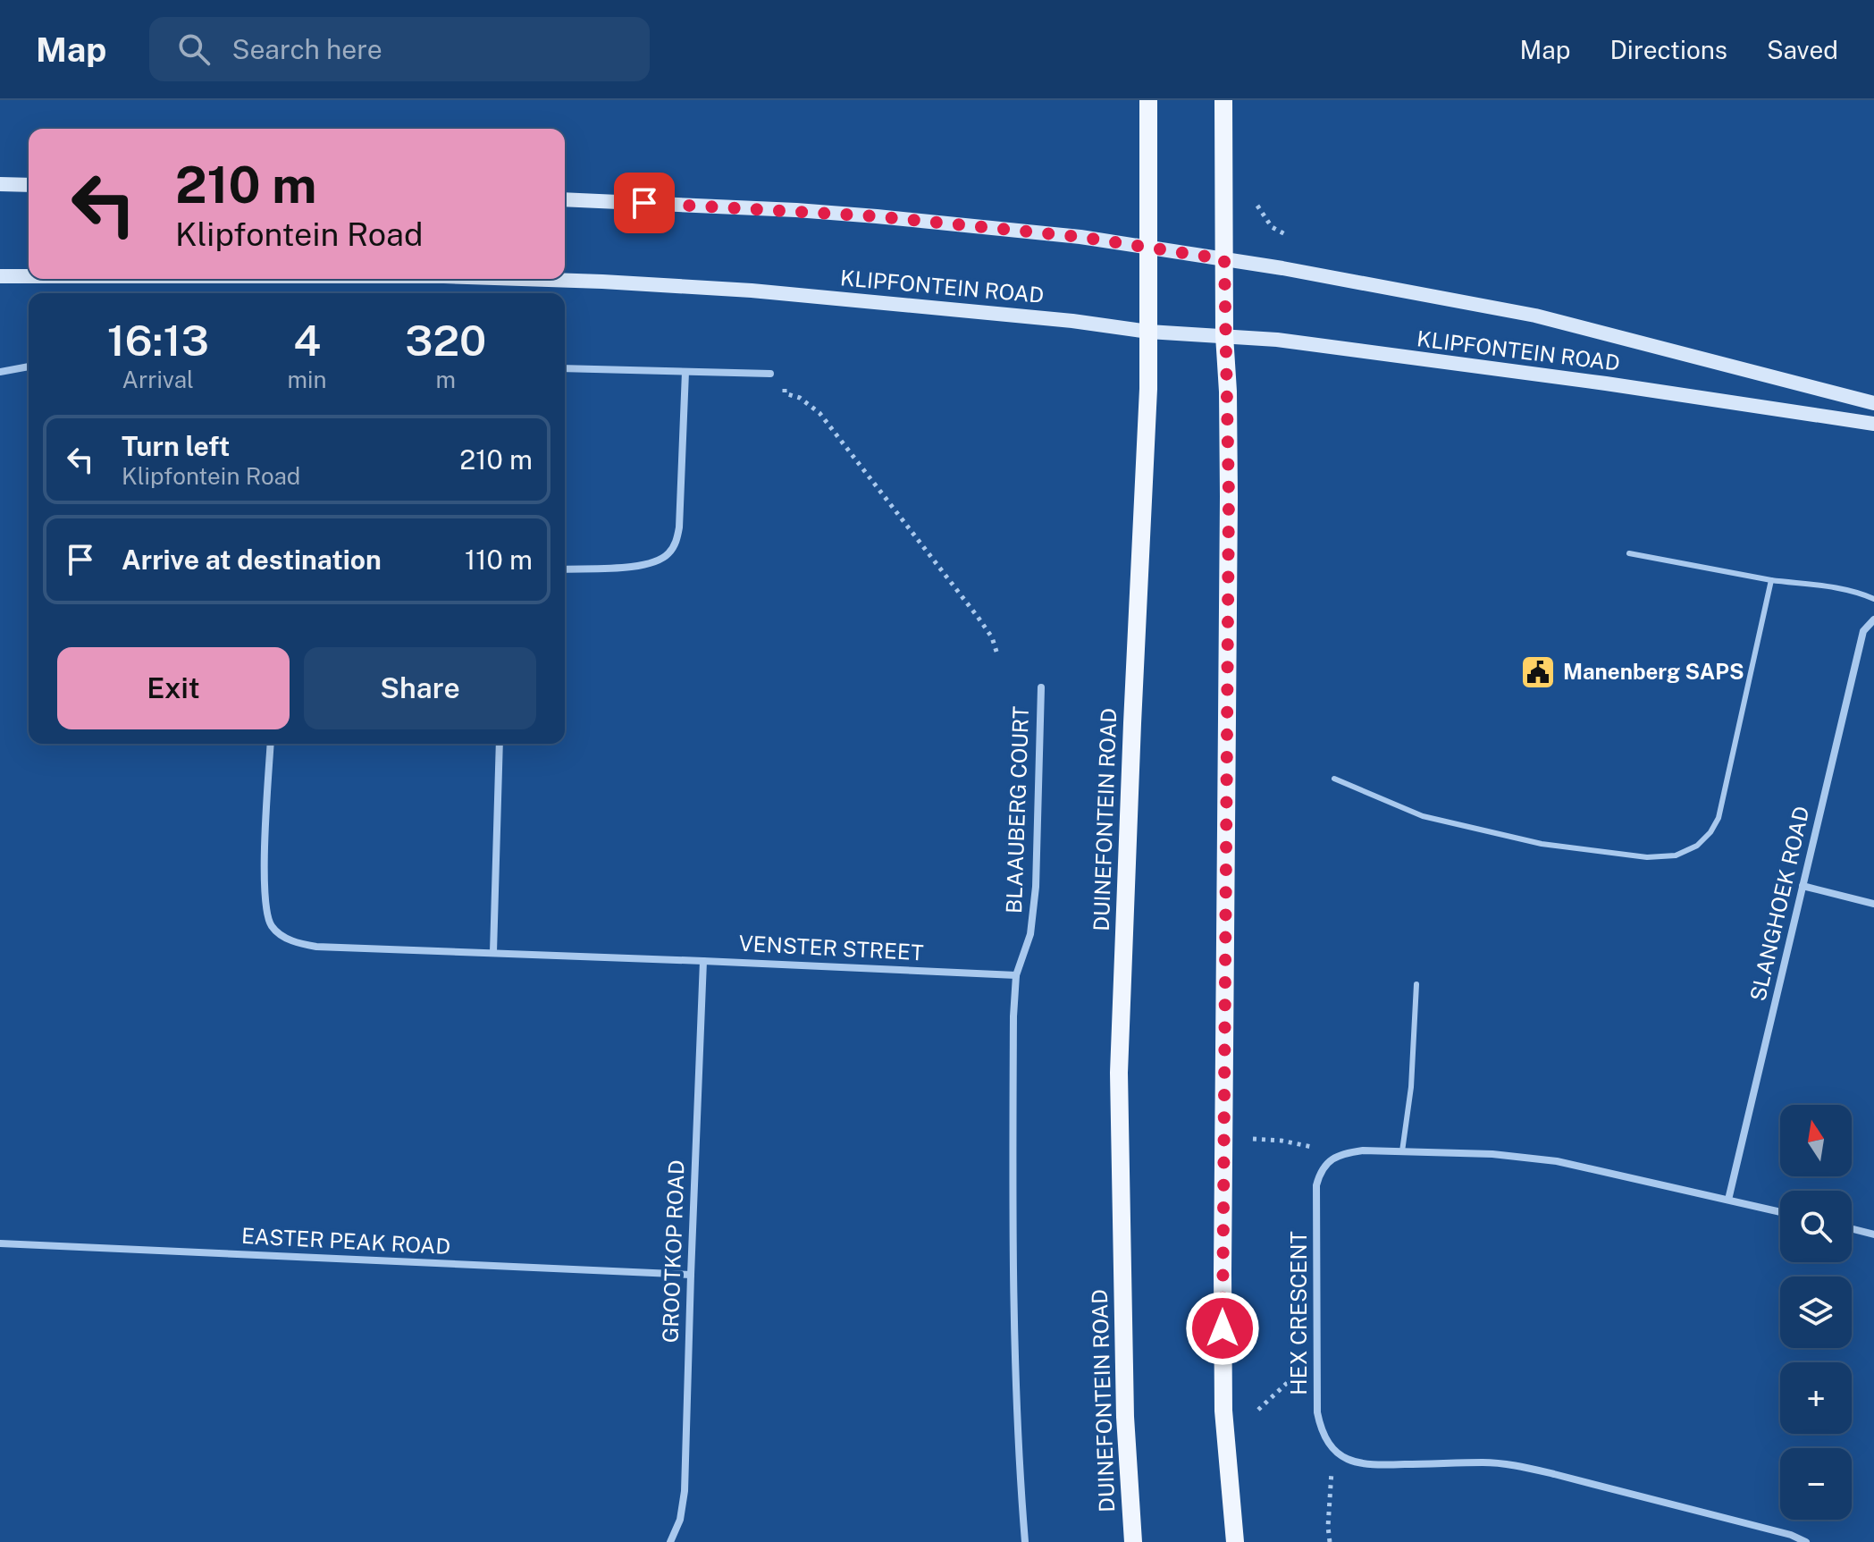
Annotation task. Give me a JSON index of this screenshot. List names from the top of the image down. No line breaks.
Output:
{"streets":{"main road":["KLIPFONTEIN ROAD","DUINEFONTEIN ROAD"],"street":["BLAAUBERG COURT","SLANGHOEK ROAD","VENSTER STREET","EASTER PEAK ROAD","GROOTKOP ROAD","HEX CRESCENT"]},"crossings":[["KLIPFONTEIN ROAD","DUINEFONTEIN ROAD"],["BLAAUBERG COURT","VENSTER STREET"],["SLANGHOEK ROAD","HEX CRESCENT"],["VENSTER STREET","GROOTKOP ROAD"],["EASTER PEAK ROAD","GROOTKOP ROAD"]],"places":{"public building":["Manenberg SAPS"]},"north":"top","page":{"header":"Map","search":"Search here","nav":["Map","Directions","Saved"],"turn":["210 m","Klipfontein Road"],"eta":["16:13","Arrival","4","min","320","m"],"list":[{"name":"Turn left","note":"Klipfontein Road","value":"210 m"},{"name":"Arrive at destination","value":"110 m"}],"buttons":["Exit","Share"],"map_buttons":["+","−"]}}
